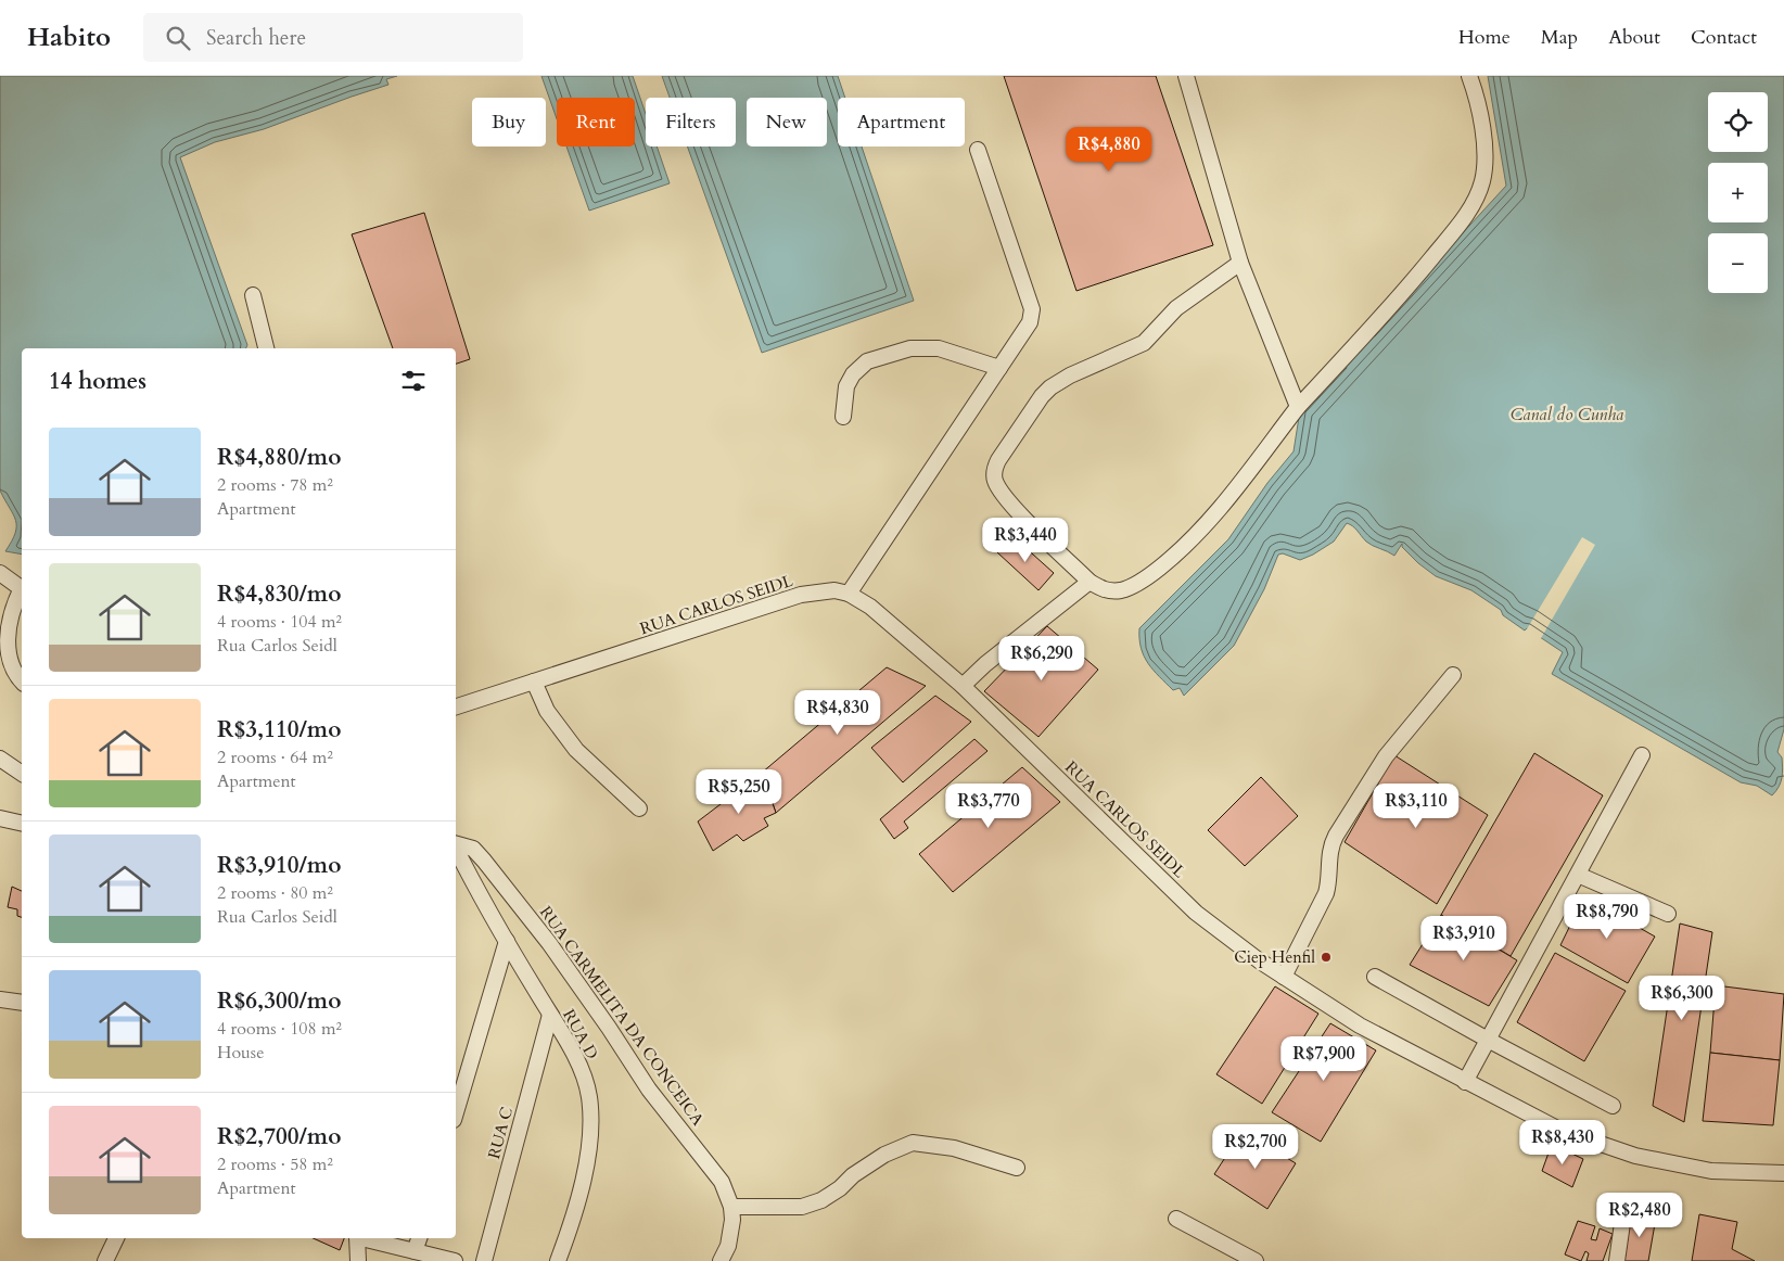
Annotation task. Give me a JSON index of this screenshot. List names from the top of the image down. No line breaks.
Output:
{"streets":{"street":["RUA CARLOS SEIDL","RUA CARMELITA DA CONCEICA","RUA D","RUA C"]},"crossings":[["RUA D","RUA C"]],"water":["Canal do Cunha"],"places":["Ciep Henfil"],"page":{"header":"Habito","search":"Search here","nav":["Home","Map","About","Contact"],"map_buttons":["+","−"],"chip":["Buy","Rent","Filters","New","Apartment"],"price":["R$4,880","R$3,440","R$6,290","R$4,830","R$5,250","R$3,770","R$3,110","R$8,790","R$3,910","R$6,300","R$7,900","R$8,430","R$2,700","R$2,480"],"heading":"14 homes","list":[{"name":"R$4,880/mo","note":"2 rooms · 78 m² · Apartment"},{"name":"R$4,830/mo","note":"4 rooms · 104 m² · Rua Carlos Seidl"},{"name":"R$3,110/mo","note":"2 rooms · 64 m² · Apartment"},{"name":"R$3,910/mo","note":"2 rooms · 80 m² · Rua Carlos Seidl"},{"name":"R$6,300/mo","note":"4 rooms · 108 m² · House"},{"name":"R$2,700/mo","note":"2 rooms · 58 m² · Apartment"}]}}
